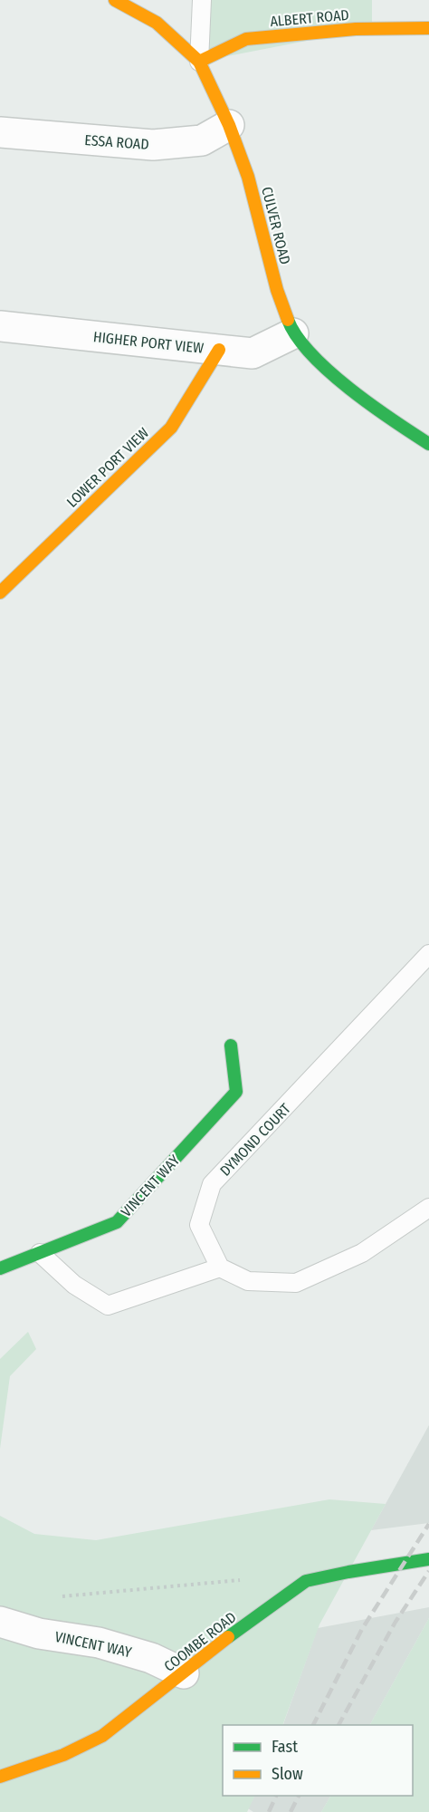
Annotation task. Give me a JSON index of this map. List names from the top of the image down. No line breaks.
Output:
{"streets":{"street":["ALBERT ROAD","ESSA ROAD","CULVER ROAD","HIGHER PORT VIEW","LOWER PORT VIEW","VINCENT WAY","COOMBE ROAD"],"lane":["DYMOND COURT"]},"crossings":[["ALBERT ROAD","CULVER ROAD"],["ESSA ROAD","CULVER ROAD"],["CULVER ROAD","HIGHER PORT VIEW"],["HIGHER PORT VIEW","LOWER PORT VIEW"],["VINCENT WAY","COOMBE ROAD"]],"legend":["Fast","Slow"]}
